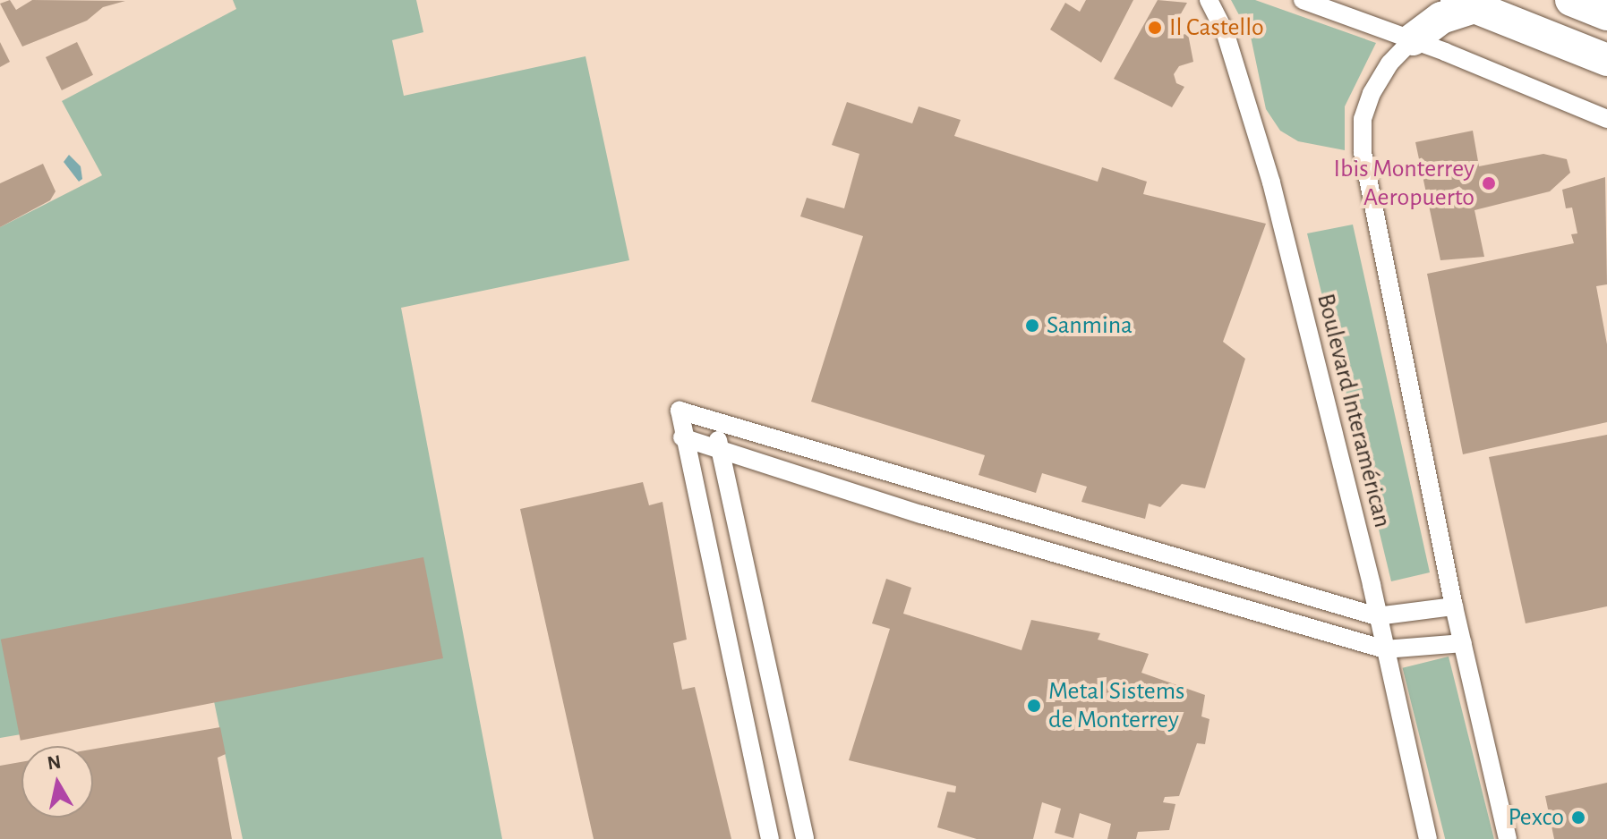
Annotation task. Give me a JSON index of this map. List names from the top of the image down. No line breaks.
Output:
{"streets":{"street":["Boulevard Interamérican"]},"places":["Il Castello","Ibis Monterrey Aeropuerto","Sanmina","Metal Sistems de Monterrey","Pexco"],"north":"top"}
